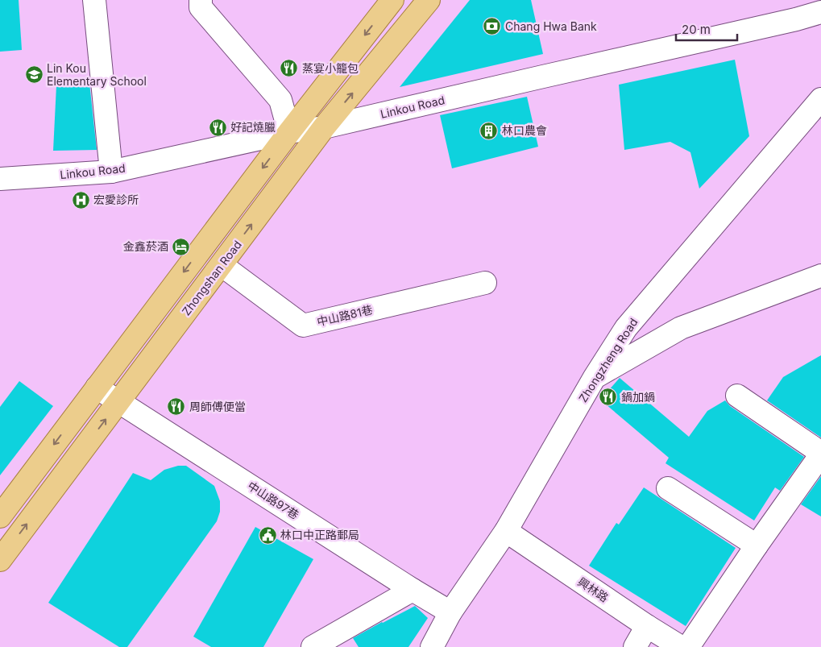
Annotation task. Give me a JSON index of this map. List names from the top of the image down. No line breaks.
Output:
{"streets":{"main road":["Zhongshan Road"],"street":["Linkou Road","中山路81巷","Zhongzheng Road","中山路97巷","興林路"]},"crossings":[["Linkou Road","Zhongshan Road"],["Zhongshan Road","中山路81巷"],["Zhongshan Road","中山路97巷"],["Zhongzheng Road","中山路97巷"],["Zhongzheng Road","興林路"]],"places":{"bank":["Chang Hwa Bank"],"restaurant":["蒸宴小籠包","好記燒臘","鍋加鍋","周師傅便當"],"school or university":["Lin Kou Elementary School"],"building":["林口農會"],"hospital":["宏愛診所"],"hotel":["金鑫菸酒"],"public building":["林口中正路郵局"]},"scale_bar":"20 m"}
